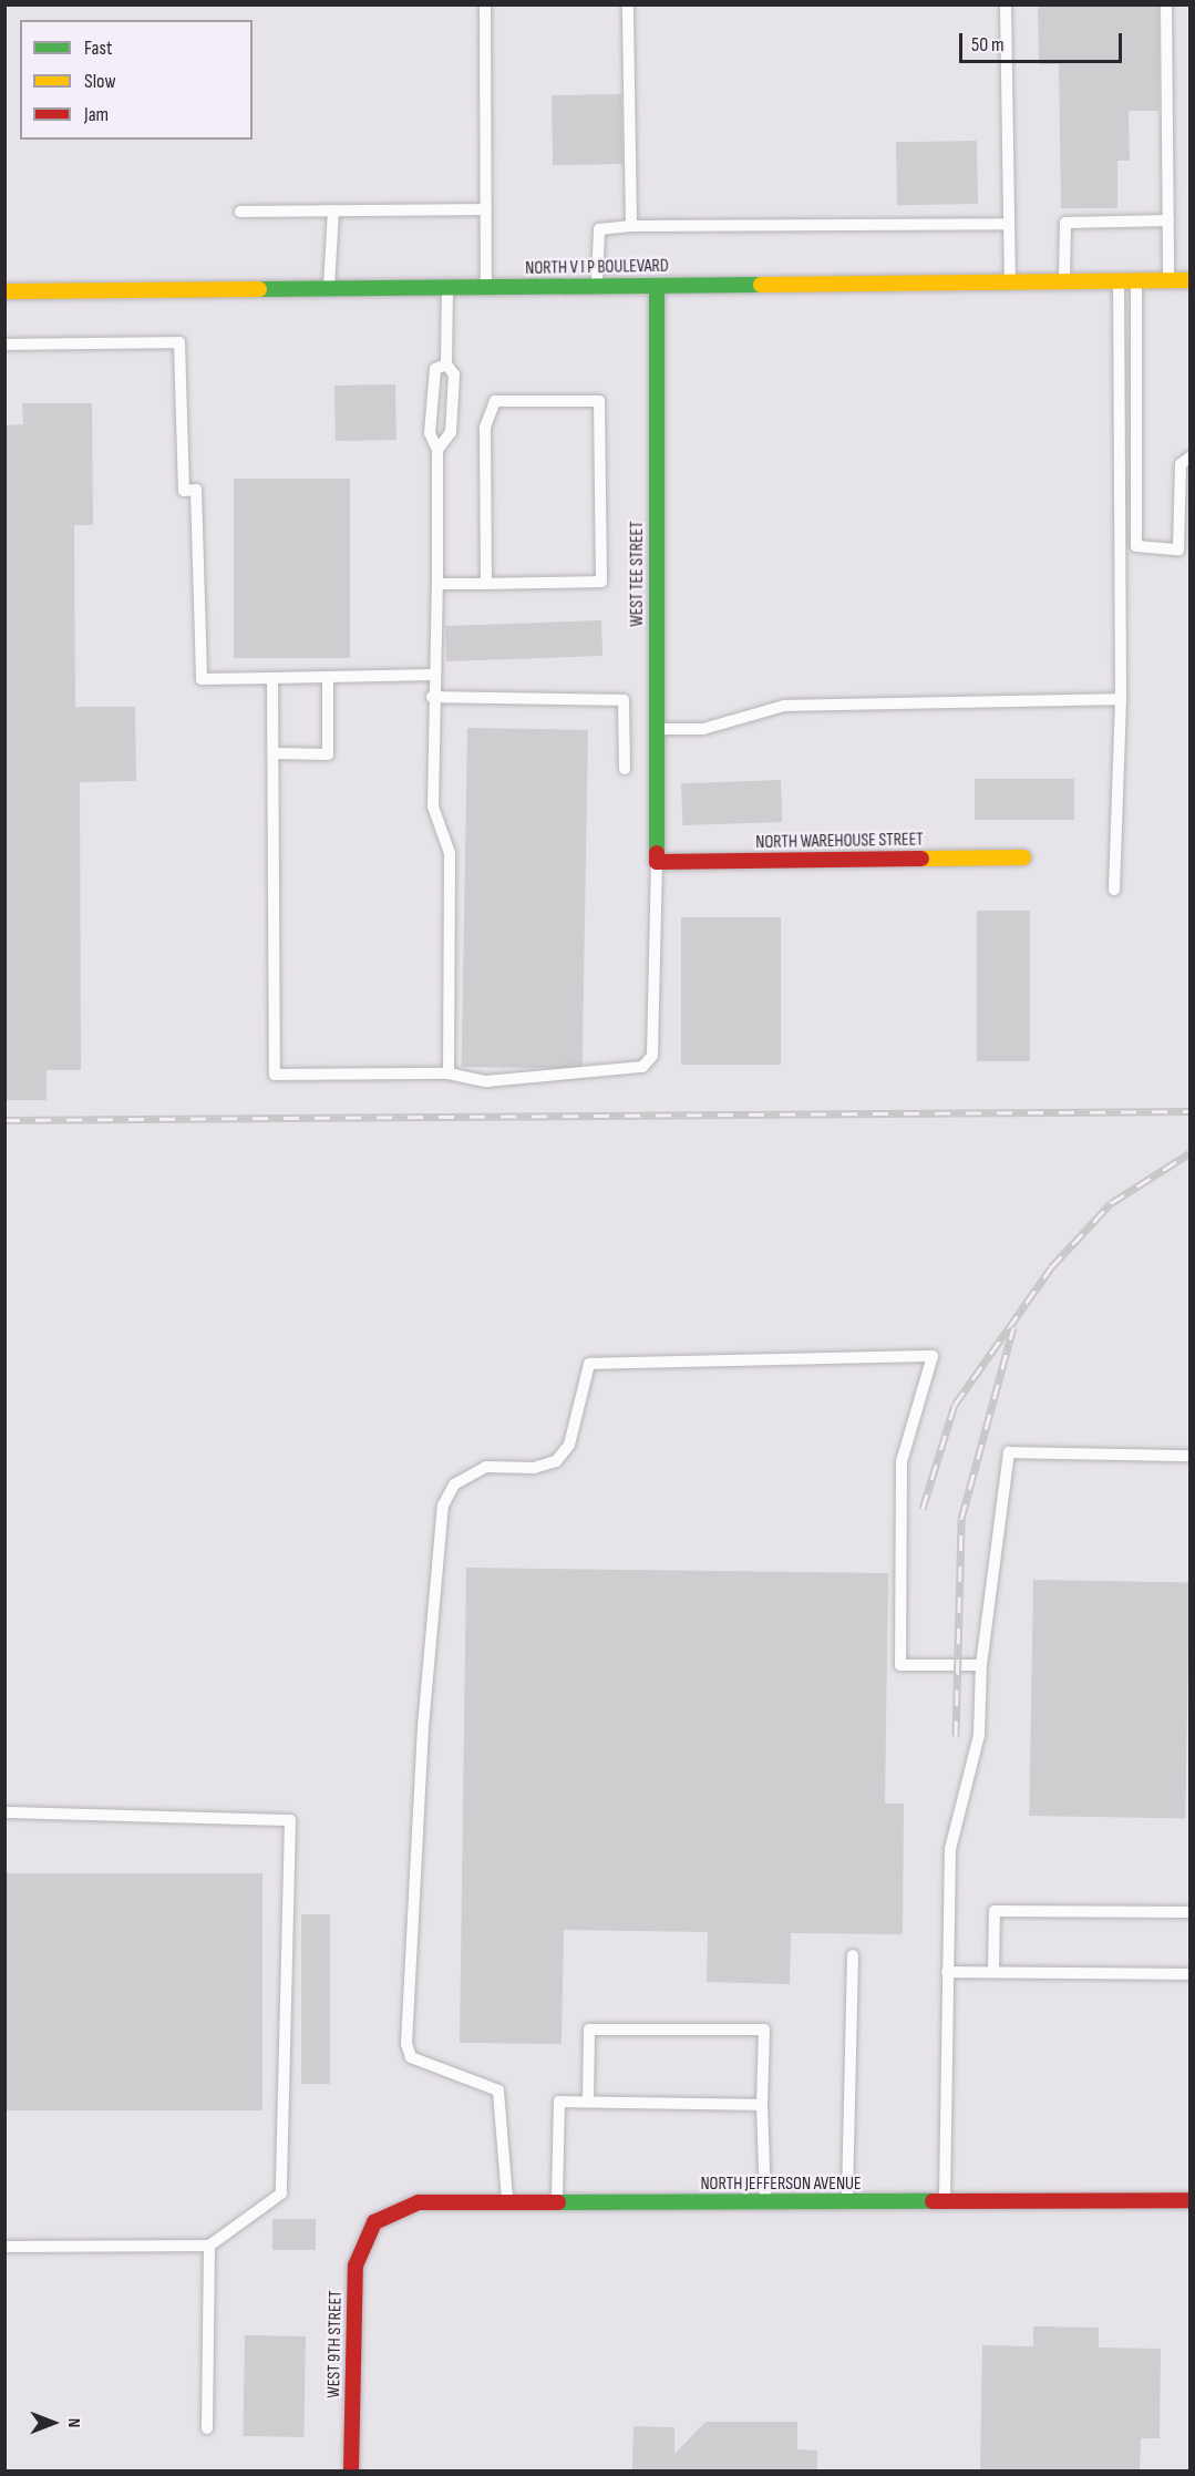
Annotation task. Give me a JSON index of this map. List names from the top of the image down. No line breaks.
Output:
{"streets":{"street":["NORTH V I P BOULEVARD","WEST TEE STREET","NORTH WAREHOUSE STREET","NORTH JEFFERSON AVENUE","WEST 9TH STREET"]},"crossings":[["NORTH V I P BOULEVARD","WEST TEE STREET"],["WEST TEE STREET","NORTH WAREHOUSE STREET"],["NORTH JEFFERSON AVENUE","WEST 9TH STREET"]],"legend":["Fast","Slow","Jam"],"scale_bar":"50 m","north":"right"}
